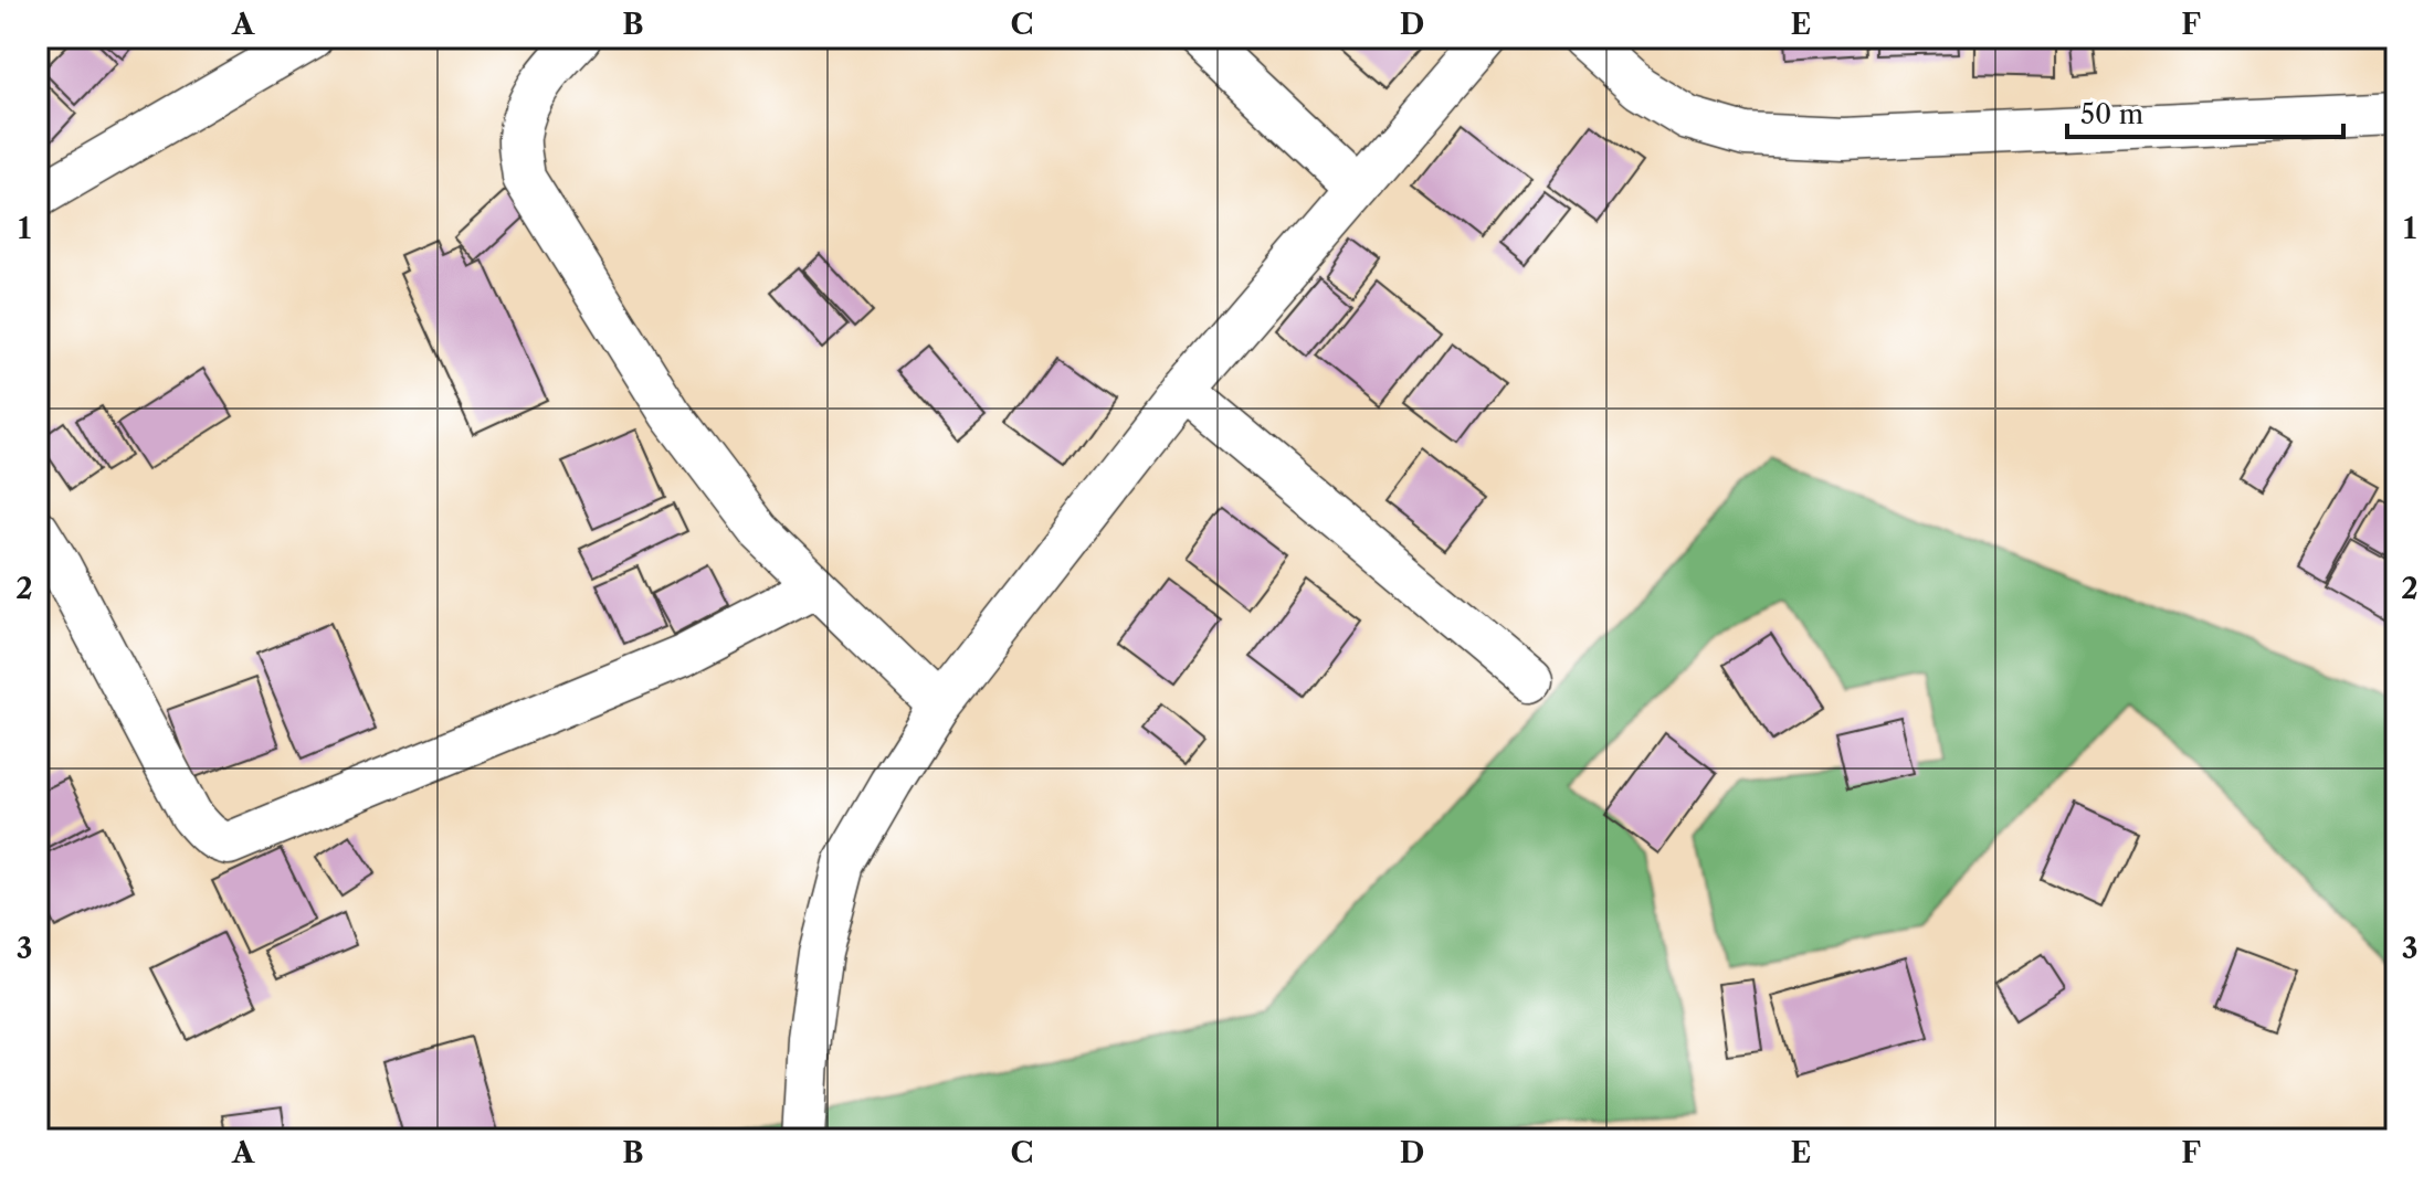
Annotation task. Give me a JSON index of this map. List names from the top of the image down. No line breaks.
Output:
{"scale_bar":"50 m","grid":{"columns":["A","B","C","D","E","F"],"rows":["1","2","3"]}}
